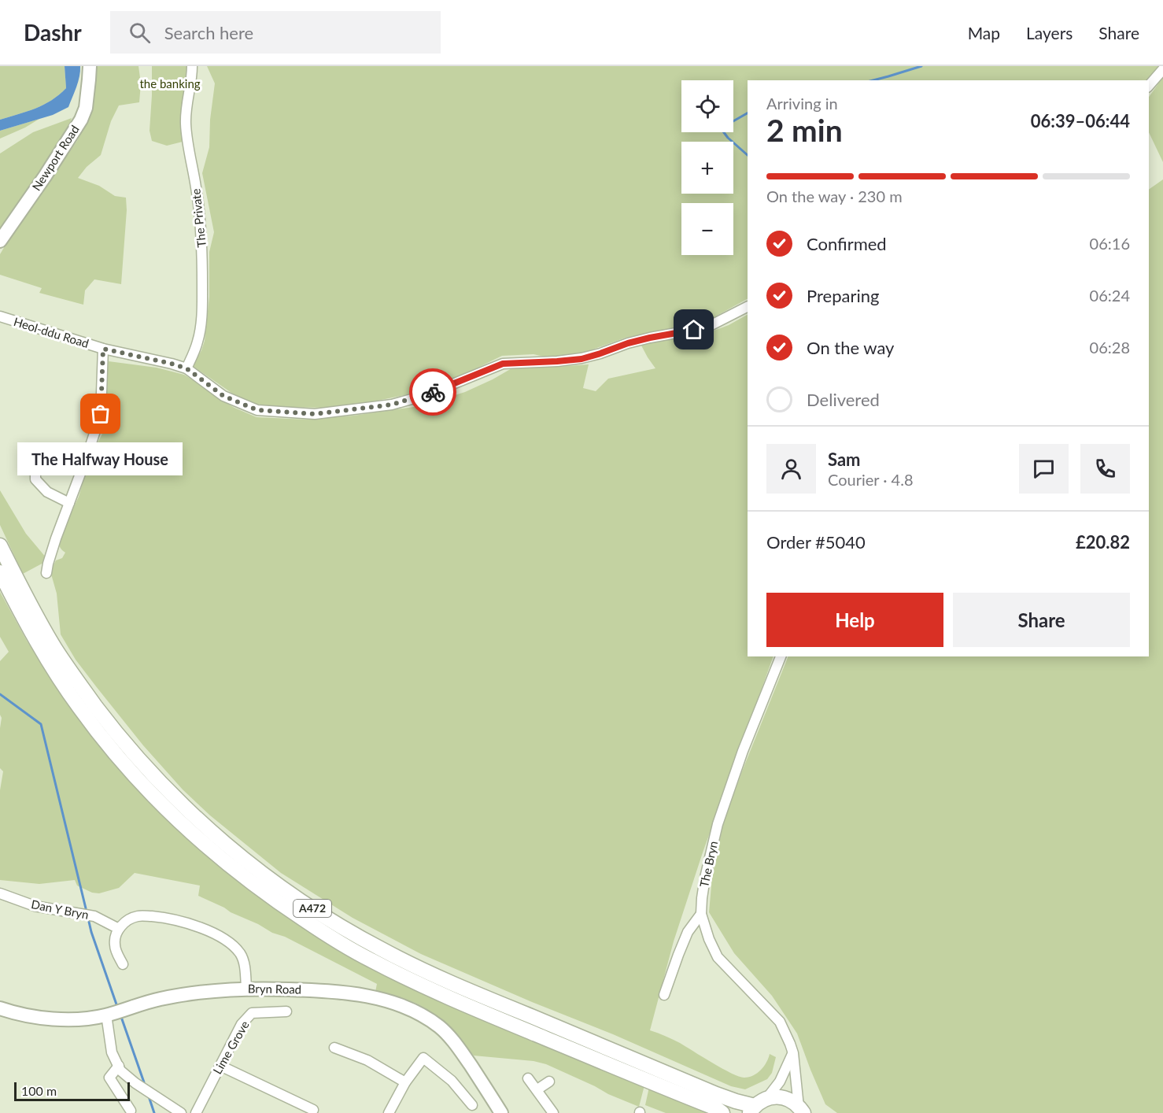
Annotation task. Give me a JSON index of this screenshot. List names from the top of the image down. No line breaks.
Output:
{"streets":{"main road":["A472"],"street":["Newport Road","The Private","Heol-ddu Road","The Bryn","Dan Y Bryn","Bryn Road","Lime Grove"]},"crossings":[["The Private","Heol-ddu Road"]],"parks":["the banking"],"places":["The Halfway House"],"scale_bar":"100 m","page":{"header":"Dashr","search":"Search here","nav":["Map","Layers","Share"],"map_buttons":["+","−"],"heading":["2 min","Arriving in","06:39–06:44"],"panel":["Sam","Courier · 4.8","Order #5040","£20.82"],"bar":"On the way · 230 m","list":[["Confirmed","06:16"],["Preparing","06:24"],["On the way","06:28"],"Delivered"],"bubble":"The Halfway House","buttons":["Help","Share"],"scale":"100 m"}}
